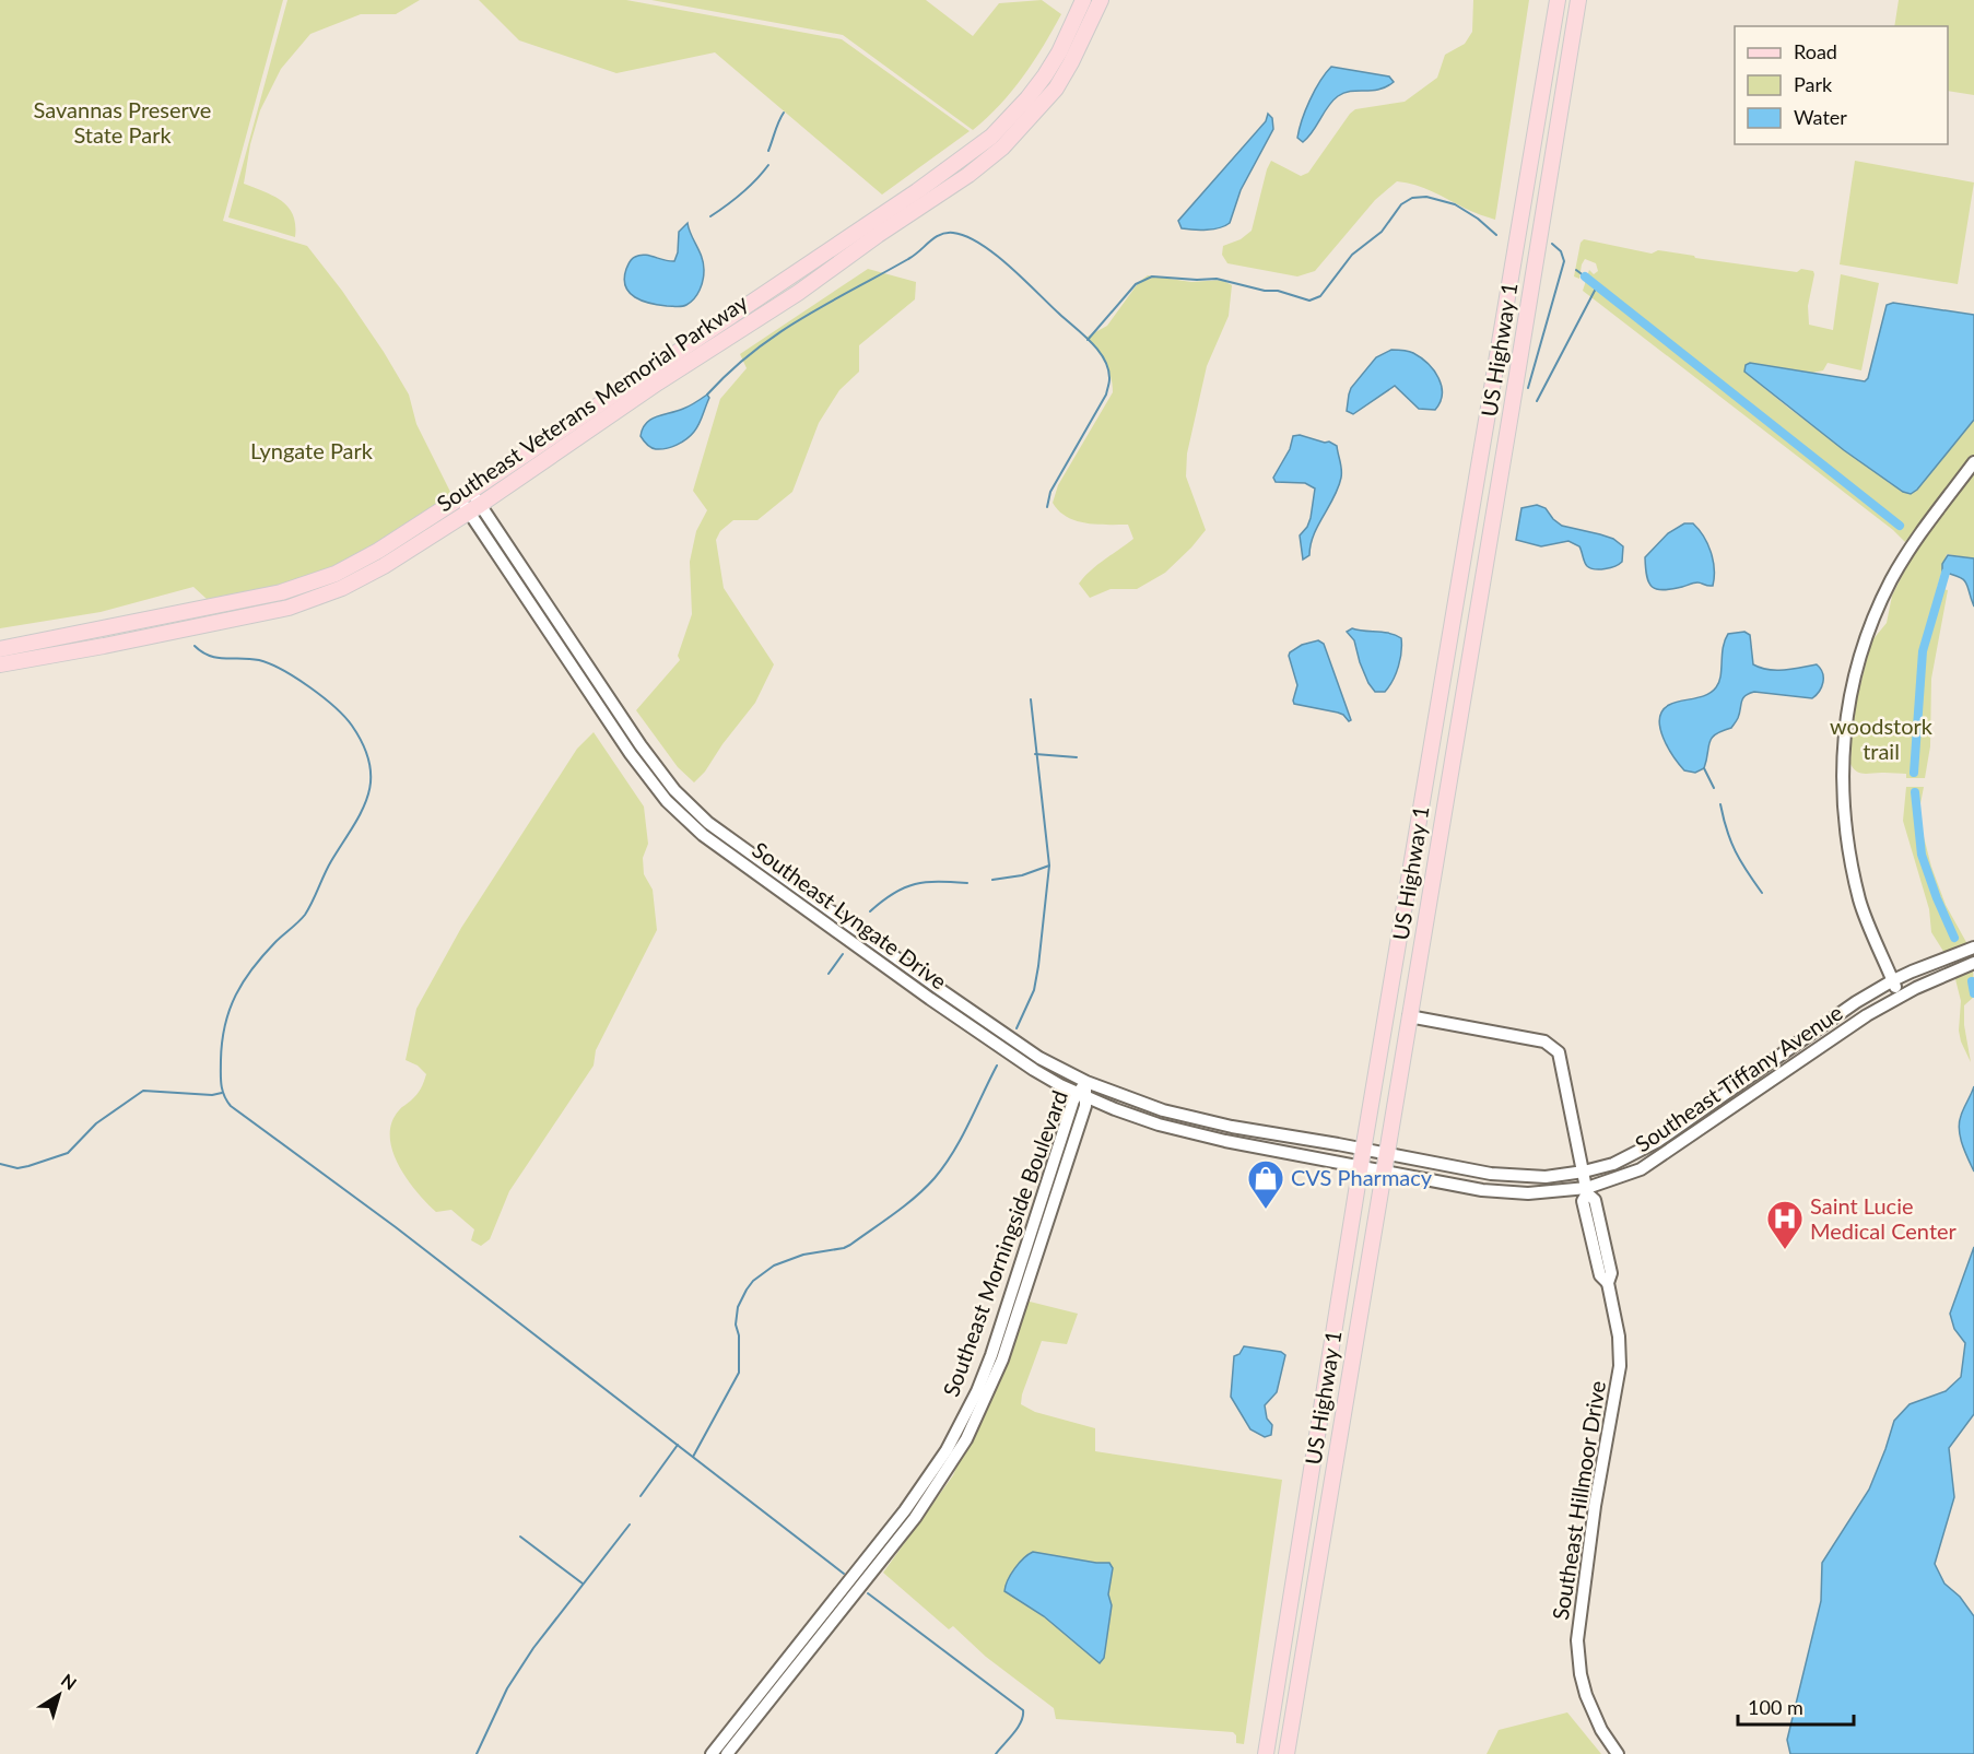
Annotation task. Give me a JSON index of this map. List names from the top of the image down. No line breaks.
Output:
{"streets":{"main road":["US Highway 1","Southeast Veterans Memorial Parkway"],"street":["Southeast Lyngate Drive","Southeast Tiffany Avenue","Southeast Morningside Boulevard","Southeast Hillmoor Drive"]},"crossings":[["US Highway 1","Southeast Lyngate Drive"],["US Highway 1","Southeast Tiffany Avenue"],["US Highway 1","Southeast Hillmoor Drive"],["Southeast Veterans Memorial Parkway","Southeast Lyngate Drive"],["Southeast Lyngate Drive","Southeast Tiffany Avenue"],["Southeast Lyngate Drive","Southeast Morningside Boulevard"],["Southeast Tiffany Avenue","Southeast Hillmoor Drive"]],"parks":["Savannas Preserve State Park","Lyngate Park","woodstork trail"],"places":{"shop":["CVS Pharmacy"],"hospital":["Saint Lucie Medical Center"]},"legend":["Road","Park","Water"],"scale_bar":"100 m","north":"top right"}
